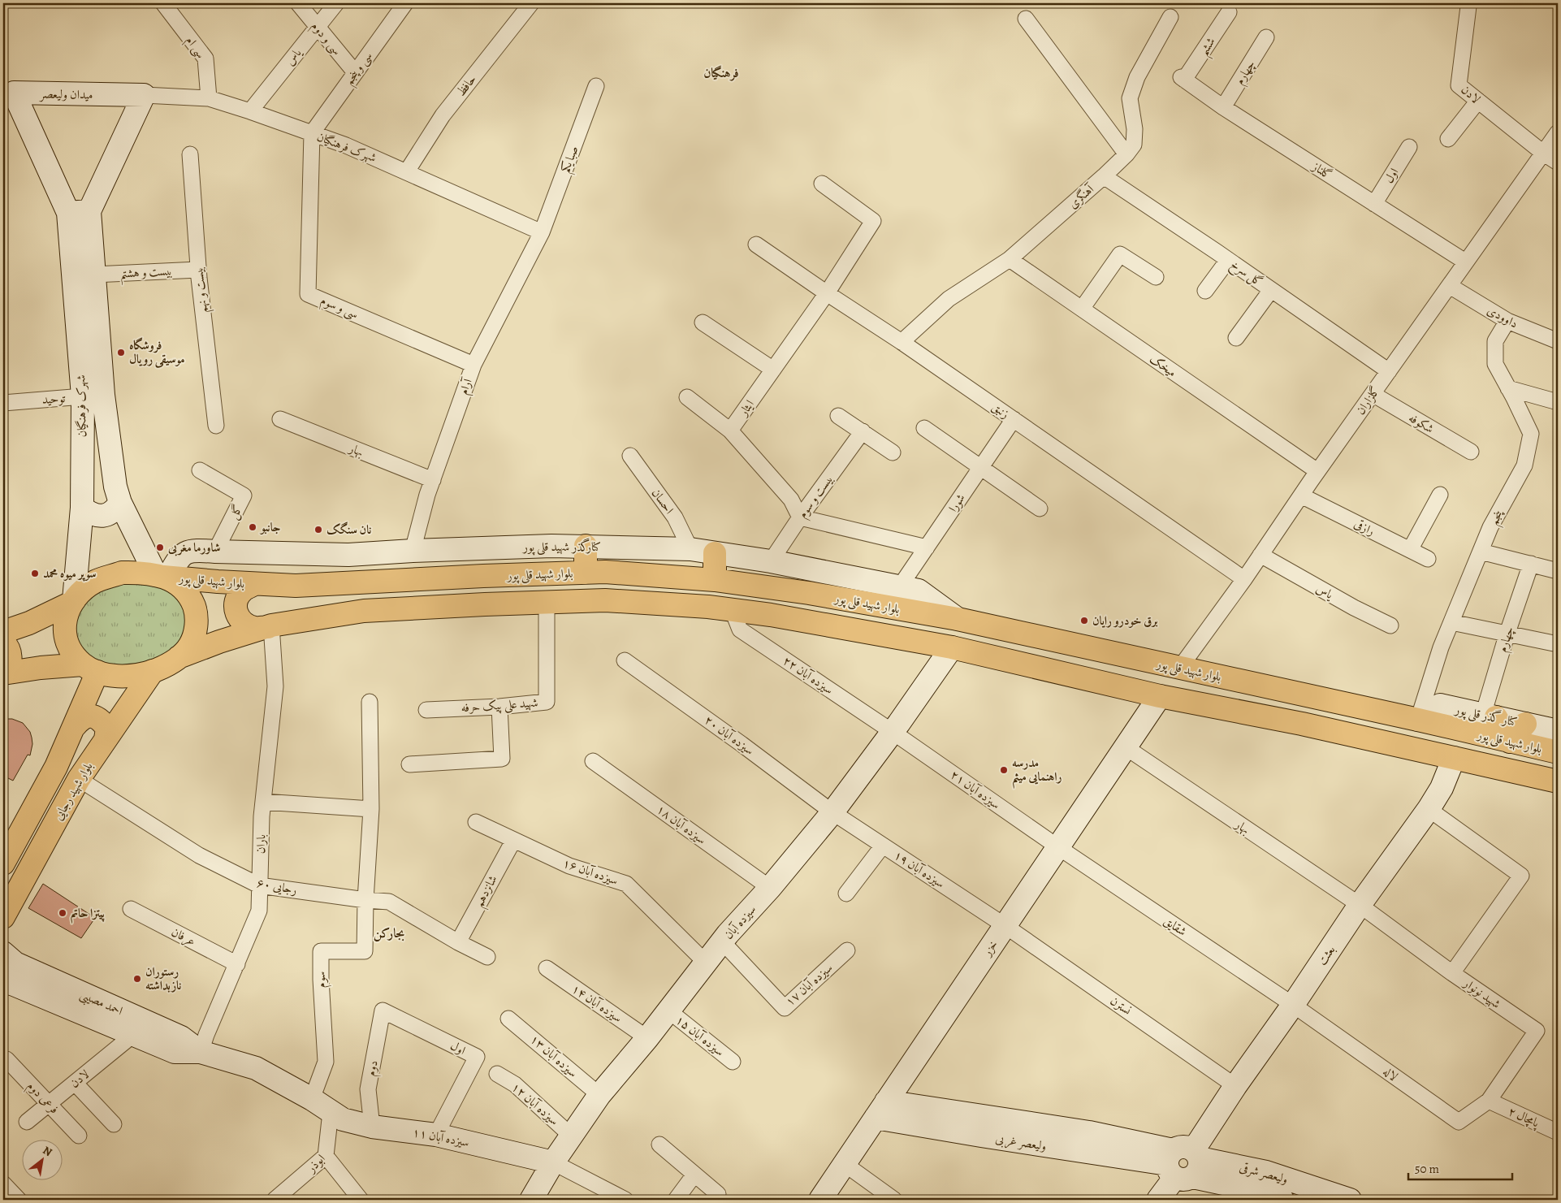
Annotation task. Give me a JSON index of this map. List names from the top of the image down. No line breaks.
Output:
{"streets":{"main road":["بلوار شهید قلی پور","بلوار شهید رجایی"],"street":["سی و دوم","ششم","سی ام","یاس","سی و پنجم","چهارم","حافظ","میدان ولیعصر","لادن","شهرک فرهنگیان","صبا یکم","گلناز","اول","آهنگری","بیست و هشتم","گل سرخ","بیست و نهم","سی و سوم","داوودی","میخک","آرام","توحید","گلزاران","ایثار","زنبق","شکوفه","بهار","بیست و سوم","احسان","شورا","گل","پنجم","رازقی","کنارگذر شهید قلی پور","سیزده آبان ۲۲","شهید علی پیک حرفه","کنار گذر قلی پور","سیزده آبان ۲۰","سیزده آبان ۲۱","سیزده آبان ۱۸","باران","سیزده آبان ۱۹","سیزده آبان ۱۶","رجایی ۶۰","شانزدهم","سیزده آبان","شقایق","عرفان","خزر","بعثت","سوم","سیزده آبان ۱۷","شهید نونوار","احمد مصیبی","سیزده آبان ۱۴","نسترن","سیزده آبان ۱۵","سیزده آبان ۱۳","دوم","لاله","فرعی دوم","سیزده آبان ۱۲","پامچال ۲","سیزده آبان ۱۱","ولیعصر غربی","ابوذر","ولیعصر شرقی"]},"crossings":[["سی و دوم","یاس"],["سی و دوم","سی و پنجم"],["ششم","گلناز"],["سی ام","شهرک فرهنگیان"],["یاس","شهرک فرهنگیان"],["یاس","گلزاران"],["سی و پنجم","شهرک فرهنگیان"],["سی و پنجم","سی و سوم"],["چهارم","گلناز"],["چهارم","کنار گذر قلی پور"],["حافظ","شهرک فرهنگیان"],["میدان ولیعصر","شهرک فرهنگیان"],["لادن","گلزاران"],["لادن","احمد مصیبی"],["لادن","فرعی دوم"],["شهرک فرهنگیان","صبا یکم"],["شهرک فرهنگیان","بیست و هشتم"],["شهرک فرهنگیان","سی و سوم"],["شهرک فرهنگیان","آرام"],["شهرک فرهنگیان","توحید"],["شهرک فرهنگیان","کنارگذر شهید قلی پور"],["شهرک فرهنگیان","بلوار شهید قلی پور"],["شهرک فرهنگیان","بلوار شهید رجایی"],["صبا یکم","آرام"],["گلناز","اول"],["گلناز","گلزاران"],["اول","دوم"],["اول","سیزده آبان ۱۱"],["آهنگری","گل سرخ"],["آهنگری","میخک"],["آهنگری","زنبق"],["بیست و هشتم","بیست و نهم"],["گل سرخ","گلزاران"],["سی و سوم","آرام"],["داوودی","گلزاران"],["داوودی","پنجم"],["میخک","گلزاران"],["آرام","بهار"],["آرام","کنارگذر شهید قلی پور"],["گلزاران","زنبق"],["گلزاران","شکوفه"],["گلزاران","رازقی"],["گلزاران","بلوار شهید قلی پور"],["ایثار","زنبق"],["زنبق","شورا"],["بهار","خزر"],["بهار","بعثت"],["بهار","شهید نونوار"],["بیست و سوم","کنارگذر شهید قلی پور"],["احسان","کنارگذر شهید قلی پور"],["شورا","کنارگذر شهید قلی پور"],["گل","کنارگذر شهید قلی پور"],["پنجم","بلوار شهید قلی پور"],["پنجم","کنار گذر قلی پور"],["کنارگذر شهید قلی پور","بلوار شهید قلی پور"],["کنارگذر شهید قلی پور","بلوار شهید رجایی"],["بلوار شهید قلی پور","کنار گذر قلی پور"],["بلوار شهید قلی پور","بلوار شهید رجایی"],["سیزده آبان ۲۲","سیزده آبان ۲۱"],["سیزده آبان ۲۲","سیزده آبان"],["سیزده آبان ۲۰","سیزده آبان ۱۹"],["سیزده آبان ۲۰","سیزده آبان"],["سیزده آبان ۲۱","سیزده آبان"],["سیزده آبان ۲۱","شقایق"],["سیزده آبان ۲۱","خزر"],["بلوار شهید رجایی","رجایی ۶۰"],["سیزده آبان ۱۸","سیزده آبان"],["باران","رجایی ۶۰"],["باران","عرفان"],["باران","احمد مصیبی"],["سیزده آبان ۱۹","سیزده آبان"],["سیزده آبان ۱۹","خزر"],["سیزده آبان ۱۹","نسترن"],["سیزده آبان ۱۶","شانزدهم"],["سیزده آبان ۱۶","سیزده آبان"],["رجایی ۶۰","شانزدهم"],["رجایی ۶۰","سوم"],["سیزده آبان","سیزده آبان ۱۷"],["سیزده آبان","سیزده آبان ۱۴"],["سیزده آبان","سیزده آبان ۱۵"],["سیزده آبان","سیزده آبان ۱۳"],["سیزده آبان","سیزده آبان ۱۲"],["سیزده آبان","سیزده آبان ۱۱"],["شقایق","خزر"],["شقایق","بعثت"],["شقایق","لاله"],["خزر","نسترن"],["خزر","ولیعصر غربی"],["بعثت","شهید نونوار"],["بعثت","نسترن"],["بعثت","لاله"],["بعثت","ولیعصر غربی"],["بعثت","ولیعصر شرقی"],["سوم","احمد مصیبی"],["شهید نونوار","لاله"],["شهید نونوار","پامچال ۲"],["احمد مصیبی","سیزده آبان ۱۱"],["احمد مصیبی","ابوذر"],["دوم","سیزده آبان ۱۱"],["لاله","پامچال ۲"],["سیزده آبان ۱۱","ابوذر"],["ولیعصر غربی","ولیعصر شرقی"]],"districts":["فرهنگیان","بجارکن"],"places":["فروشگاه موسیقی رویال","جانبو","نان سنگک","شاورما مغربی","سوپر میوه محمد","برق خودرو رایان","مدرسه راهنمایی میثم","پیتزا حاتم","رستوران نازبداشته"],"scale_bar":"50 m","north":"top right"}
